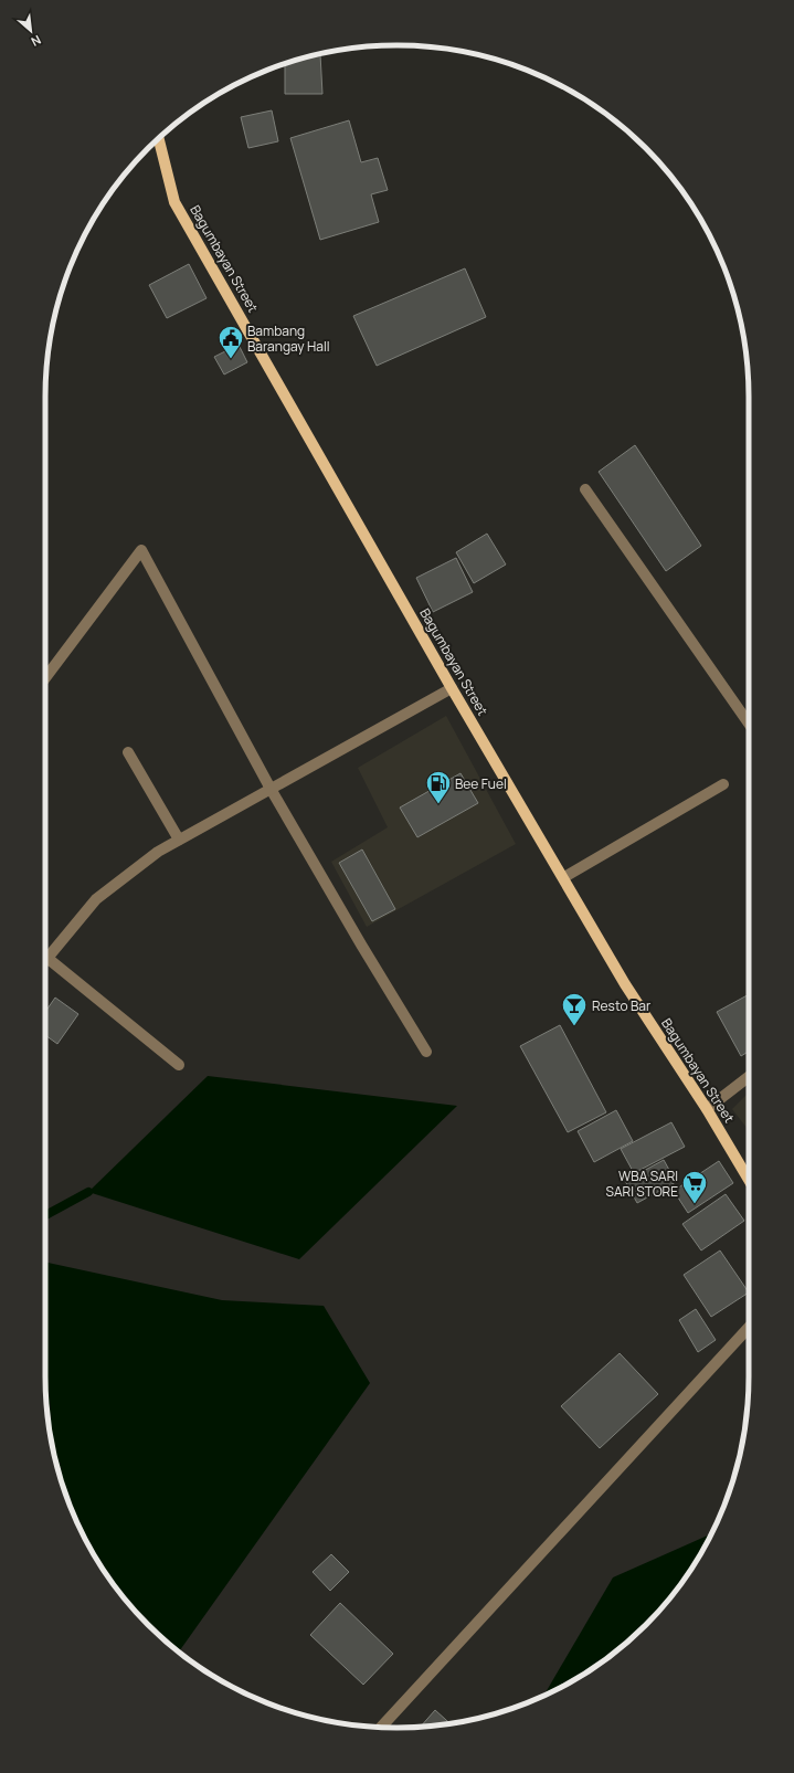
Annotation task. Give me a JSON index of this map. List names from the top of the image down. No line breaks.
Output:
{"streets":{"main road":["Bagumbayan Street"]},"places":{"public building":["Bambang Barangay Hall"],"fuel station":["Bee Fuel"],"bar":["Resto Bar"],"supermarket":["WBA SARI SARI STORE"]},"north":"bottom right"}
